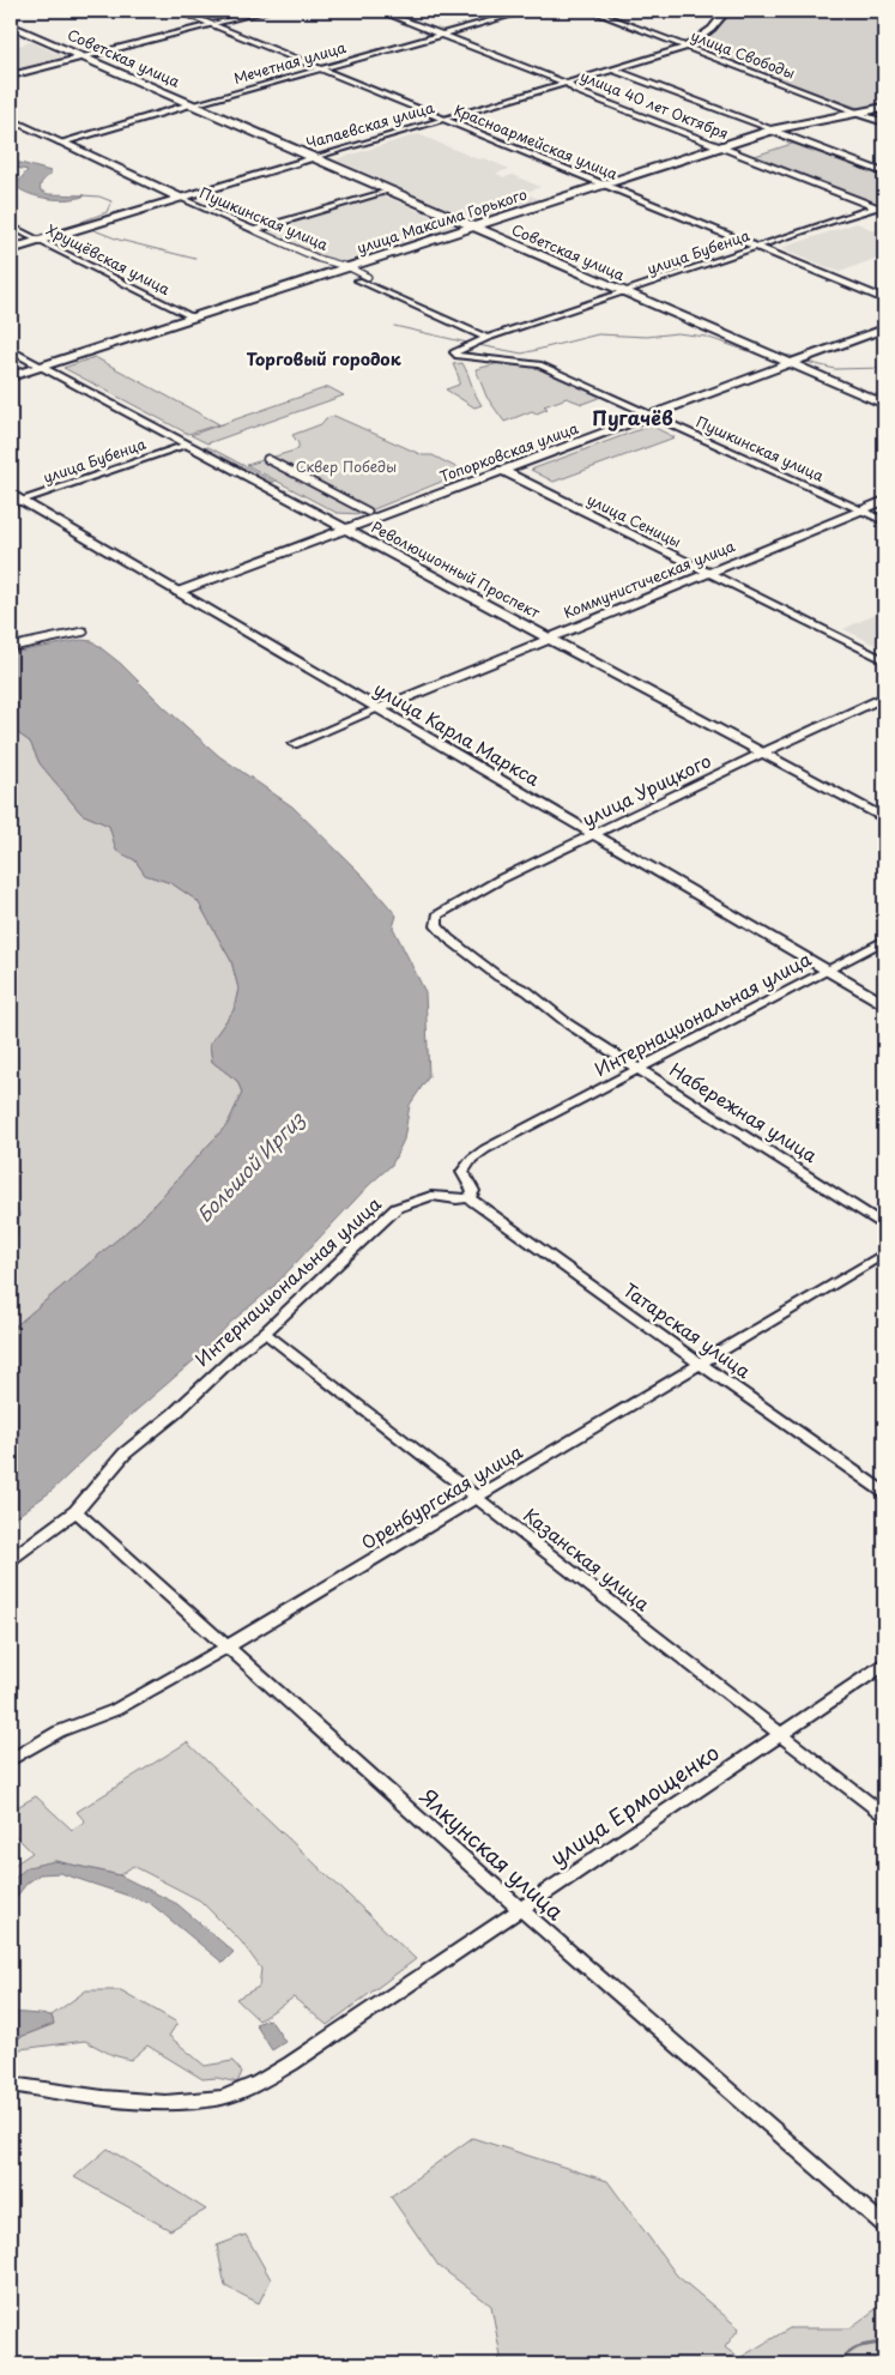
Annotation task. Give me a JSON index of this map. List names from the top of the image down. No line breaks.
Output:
{"streets":{"main road":["Советская улица","Чапаевская улица","улица Максима Горького","улица Карла Маркса"],"street":["улица Свободы","Мечетная улица","улица 40 лет Октября","Красноармейская улица","Пушкинская улица","улица Бубенца","Хрущёвская улица","Топорковская улица","улица Сеницы","Революционный Проспект","Коммунистическая улица","улица Урицкого","Интернациональная улица","Набережная улица","Татарская улица","Оренбургская улица","Казанская улица","улица Ермощенко","Ялкунская улица"]},"crossings":[["улица Свободы","Чапаевская улица"],["улица Свободы","улица Максима Горького"],["Советская улица","Мечетная улица"],["Советская улица","Чапаевская улица"],["Советская улица","улица Максима Горького"],["Советская улица","улица Бубенца"],["Советская улица","Топорковская улица"],["Мечетная улица","улица 40 лет Октября"],["Мечетная улица","Красноармейская улица"],["Мечетная улица","Пушкинская улица"],["улица 40 лет Октября","Чапаевская улица"],["улица 40 лет Октября","улица Максима Горького"],["улица 40 лет Октября","улица Бубенца"],["Чапаевская улица","Красноармейская улица"],["Чапаевская улица","Пушкинская улица"],["Чапаевская улица","Хрущёвская улица"],["Красноармейская улица","улица Максима Горького"],["Красноармейская улица","улица Бубенца"],["Пушкинская улица","улица Максима Горького"],["Пушкинская улица","улица Бубенца"],["Пушкинская улица","Топорковская улица"],["Пушкинская улица","Коммунистическая улица"],["улица Максима Горького","Хрущёвская улица"],["улица Максима Горького","Революционный Проспект"],["улица Бубенца","Революционный Проспект"],["улица Бубенца","улица Карла Маркса"],["Топорковская улица","улица Сеницы"],["Топорковская улица","Революционный Проспект"],["Топорковская улица","улица Карла Маркса"],["улица Сеницы","Коммунистическая улица"],["Революционный Проспект","Коммунистическая улица"],["Революционный Проспект","улица Урицкого"],["Коммунистическая улица","улица Карла Маркса"],["улица Карла Маркса","улица Урицкого"],["улица Карла Маркса","Интернациональная улица"],["улица Урицкого","Набережная улица"],["Интернациональная улица","Набережная улица"],["Интернациональная улица","Татарская улица"],["Интернациональная улица","Казанская улица"],["Интернациональная улица","Ялкунская улица"],["Татарская улица","Оренбургская улица"],["Оренбургская улица","Казанская улица"],["Оренбургская улица","Ялкунская улица"],["Казанская улица","улица Ермощенко"],["улица Ермощенко","Ялкунская улица"]],"districts":["Торговый городок","Пугачёв"],"water":["Большой Иргиз"],"parks":["Сквер Победы"]}
